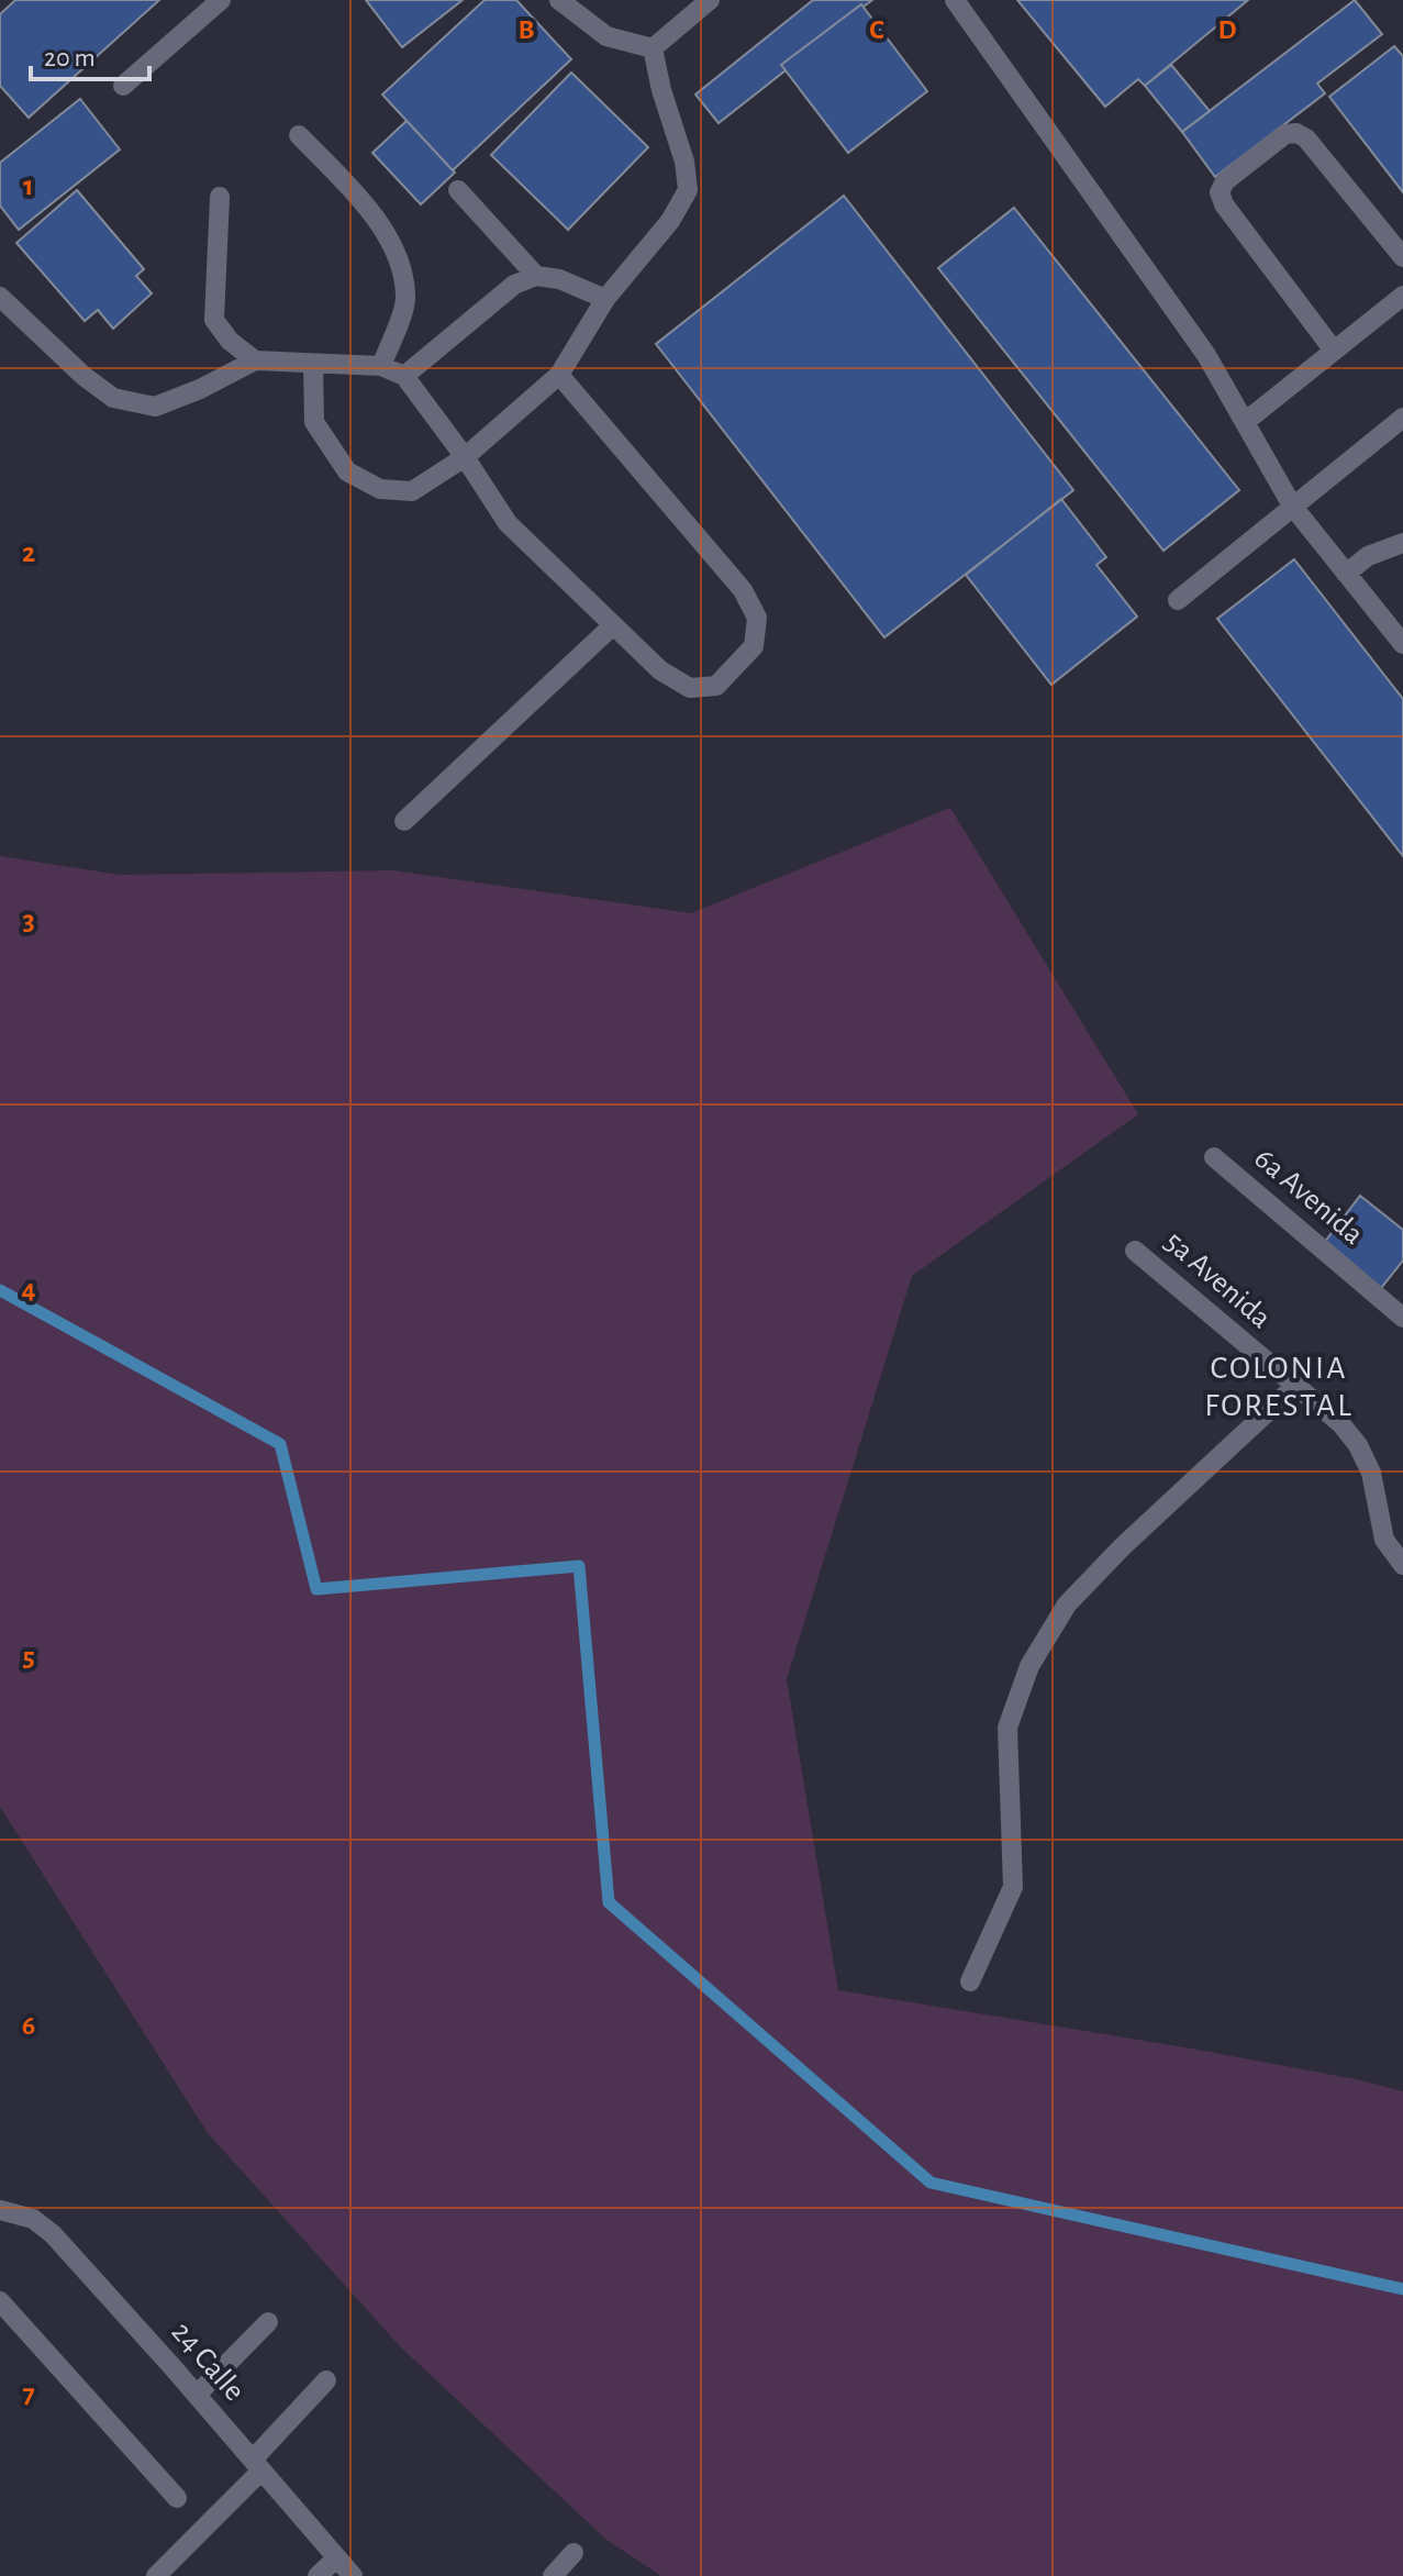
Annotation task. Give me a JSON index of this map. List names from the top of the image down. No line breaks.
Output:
{"streets":{"lane":["6a Avenida","5a Avenida","24 Calle"]},"districts":["COLONIA FORESTAL"],"scale_bar":"20 m","grid":{"columns":["B","C","D"],"rows":["1","2","3","4","5","6","7"]}}
